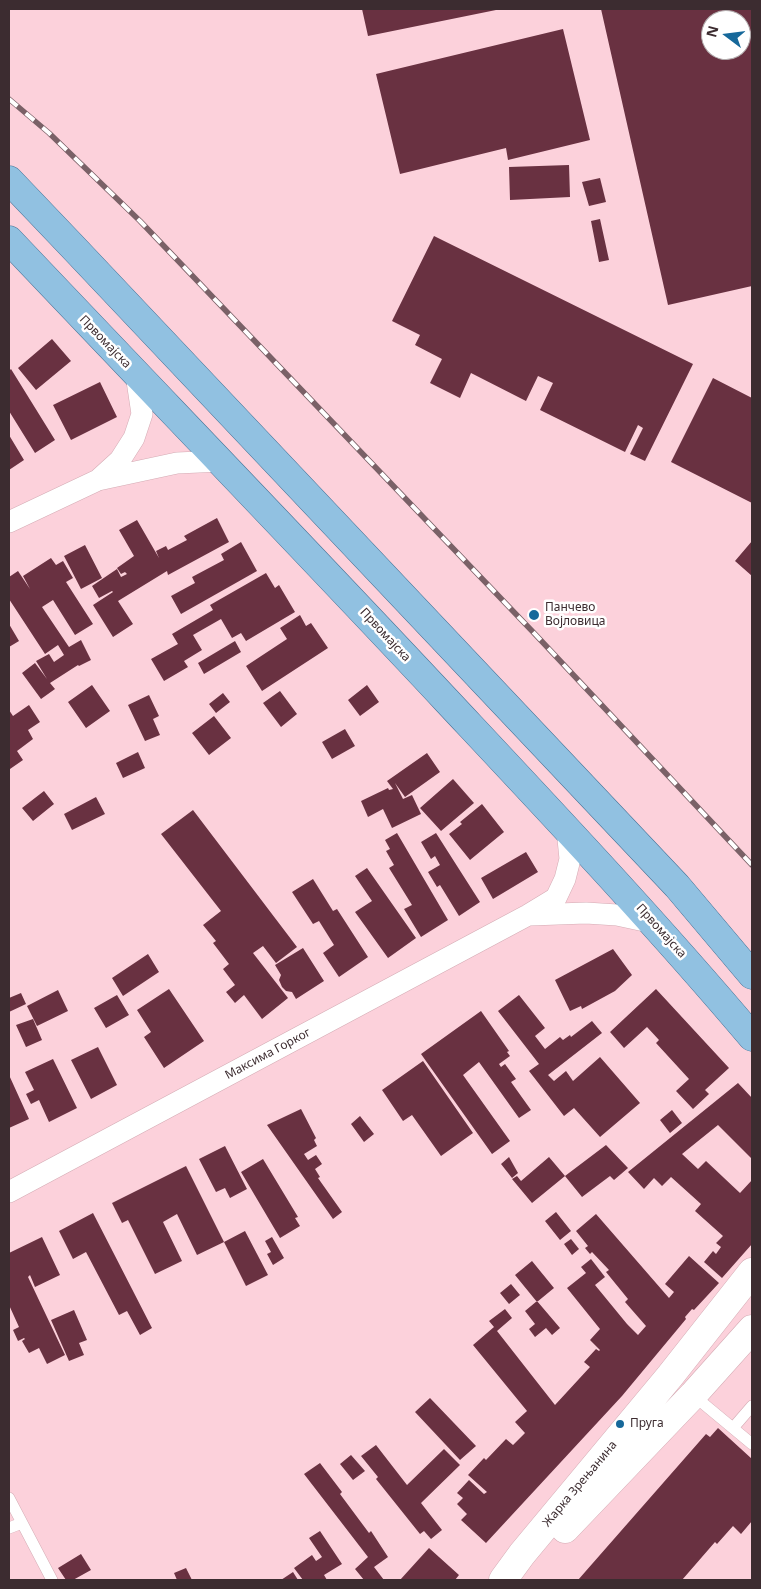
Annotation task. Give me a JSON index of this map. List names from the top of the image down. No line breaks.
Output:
{"streets":{"main road":["Првомајска"],"street":["Максима Горког","Жарка Зрењанина"]},"crossings":[["Првомајска","Максима Горког"]],"places":["Панчево Војловица","Пруга"],"north":"left"}
